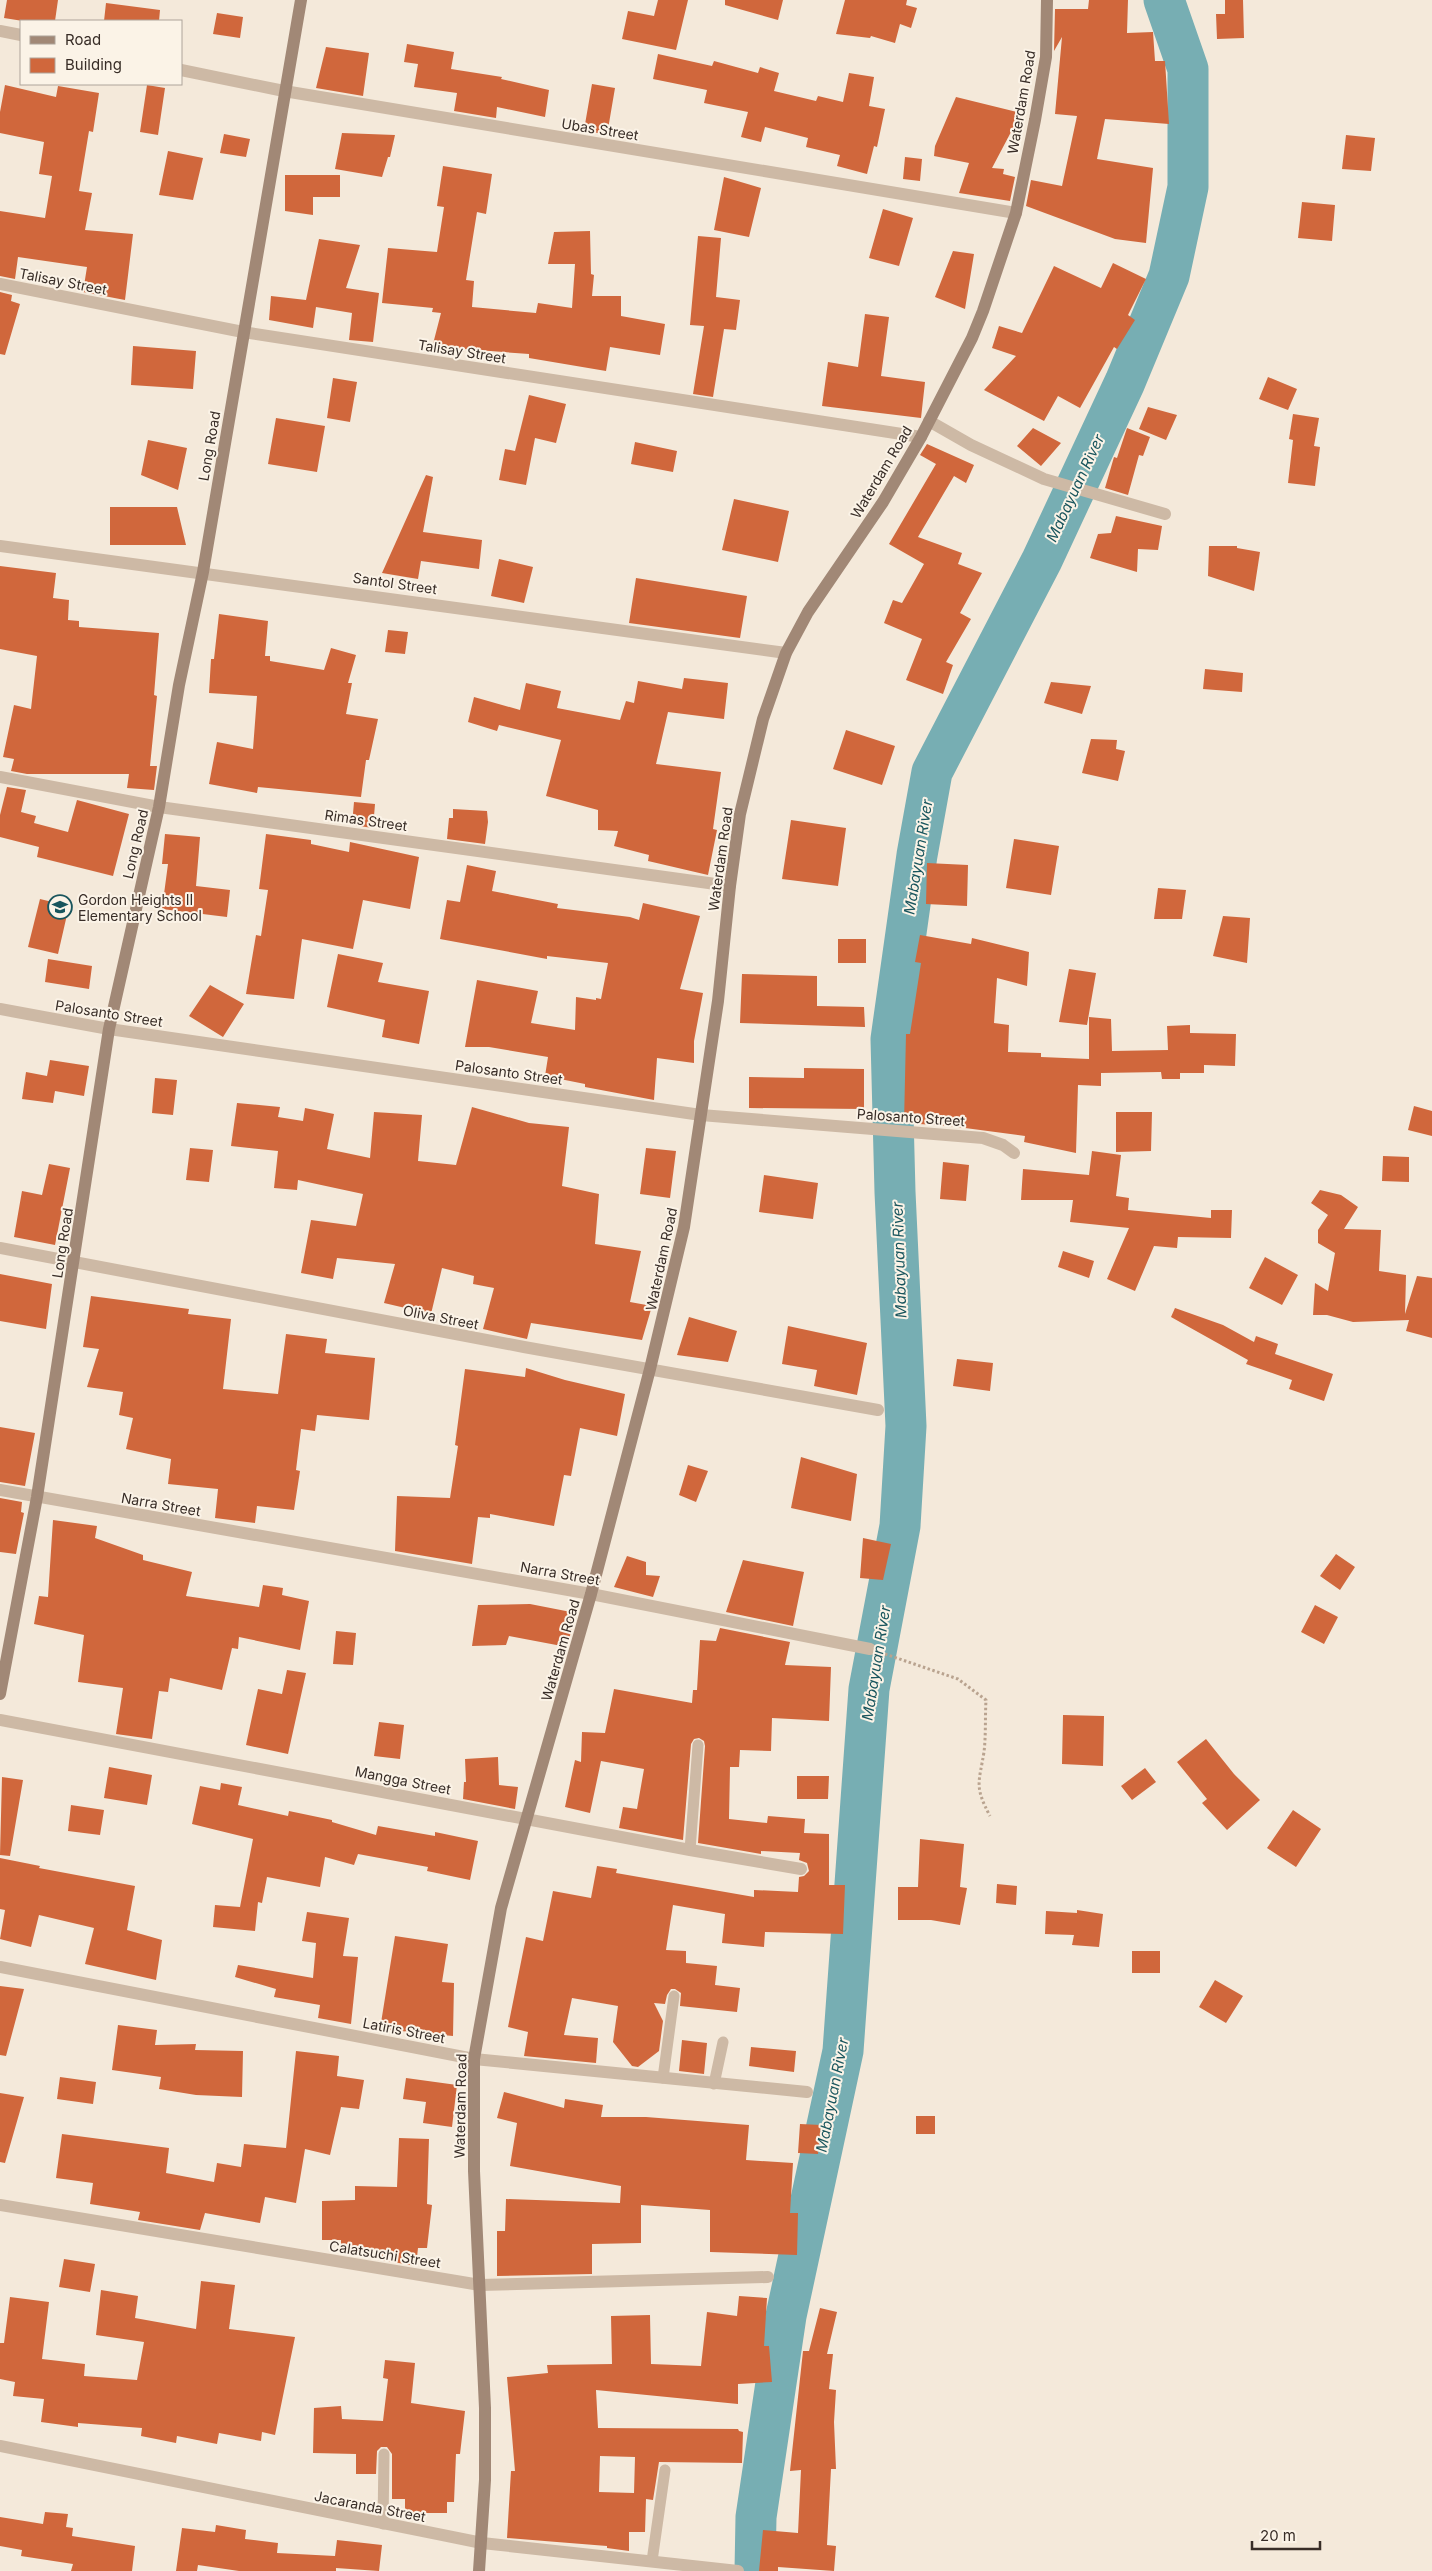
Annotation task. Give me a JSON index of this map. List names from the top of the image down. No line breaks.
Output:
{"streets":{"street":["Waterdam Road","Ubas Street","Talisay Street","Long Road","Santol Street","Rimas Street","Palosanto Street","Oliva Street","Narra Street","Mangga Street","Latiris Street","Calatsuchi Street","Jacaranda Street"]},"crossings":[["Waterdam Road","Ubas Street"],["Waterdam Road","Talisay Street"],["Waterdam Road","Santol Street"],["Waterdam Road","Rimas Street"],["Waterdam Road","Palosanto Street"],["Waterdam Road","Oliva Street"],["Waterdam Road","Narra Street"],["Waterdam Road","Mangga Street"],["Waterdam Road","Latiris Street"],["Waterdam Road","Calatsuchi Street"],["Waterdam Road","Jacaranda Street"],["Ubas Street","Long Road"],["Talisay Street","Long Road"],["Long Road","Santol Street"],["Long Road","Rimas Street"],["Long Road","Palosanto Street"],["Long Road","Oliva Street"],["Long Road","Narra Street"]],"water":["Mabayuan River"],"places":{"school or university":["Gordon Heights II Elementary School"]},"legend":["Road","Building"],"scale_bar":"20 m"}
